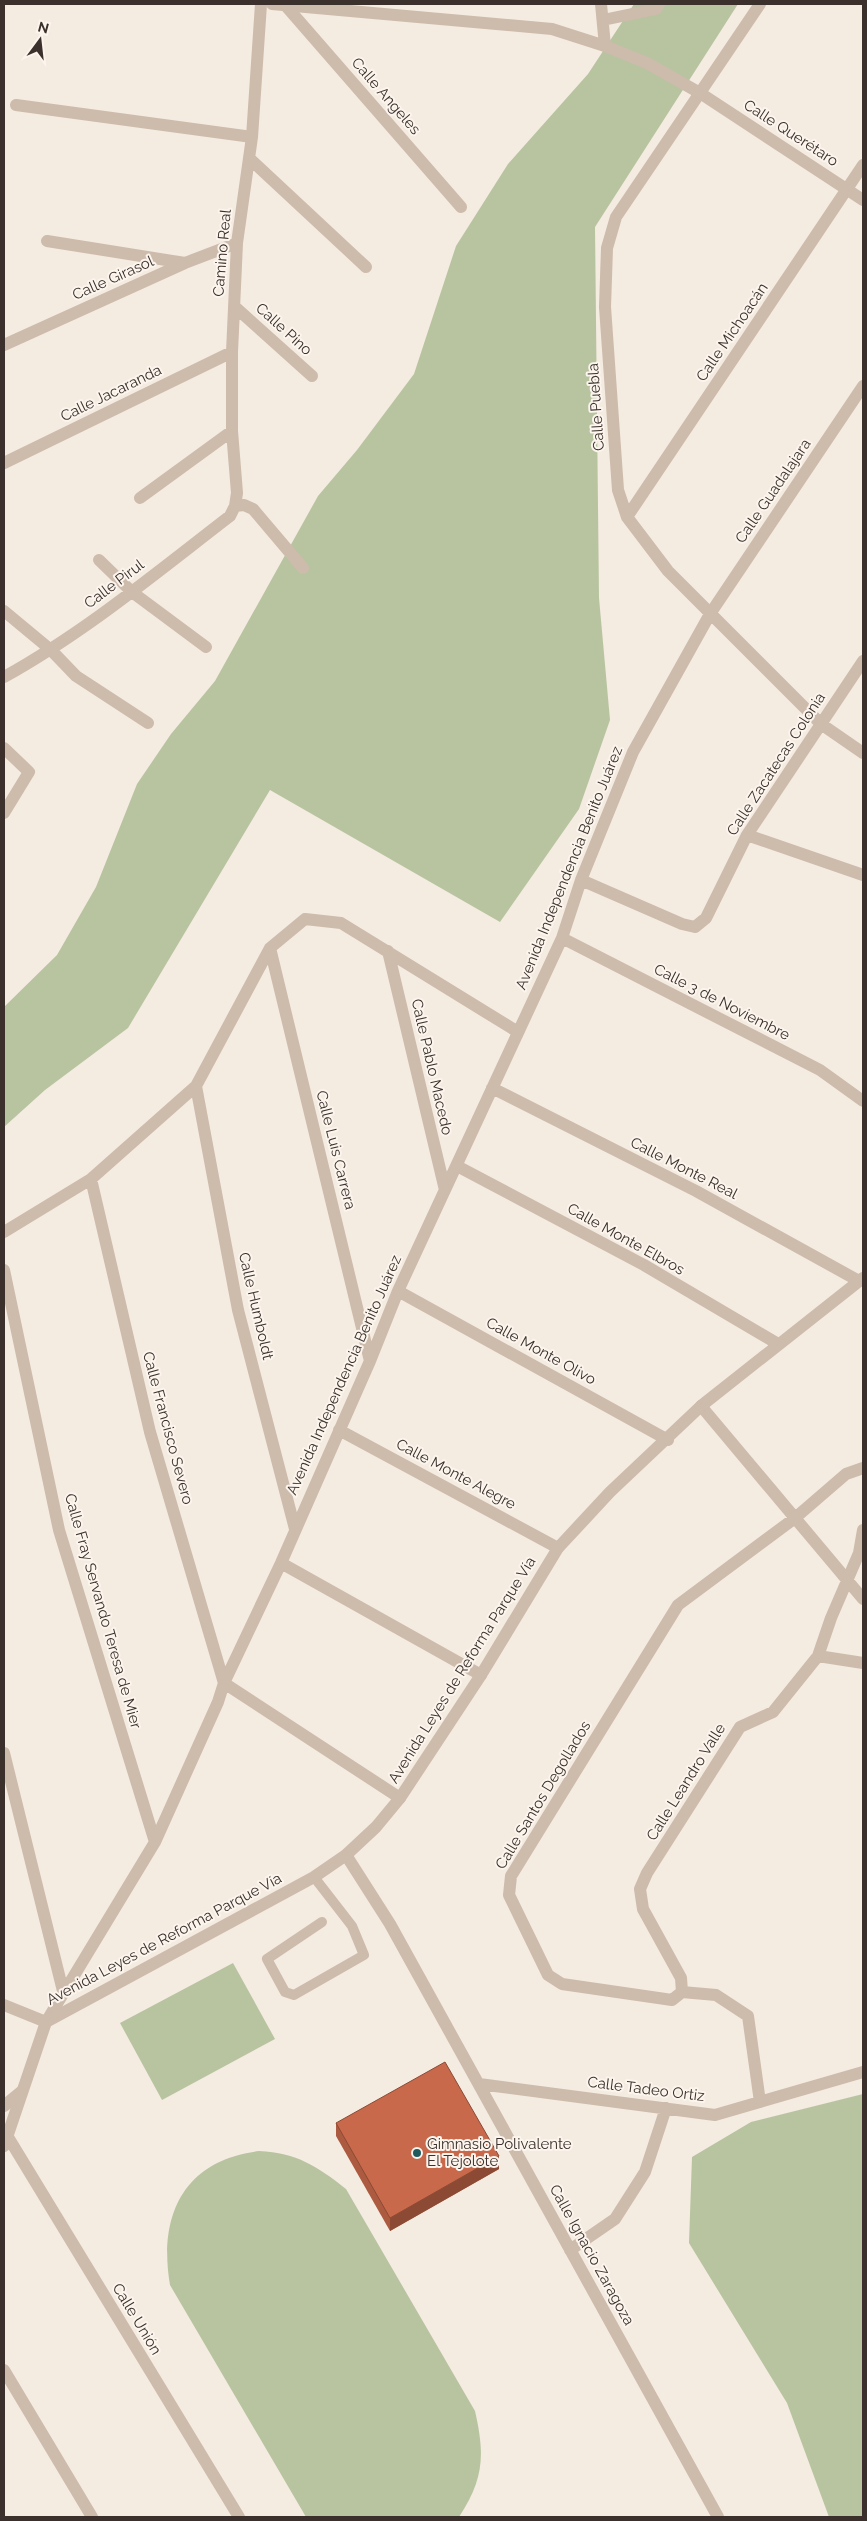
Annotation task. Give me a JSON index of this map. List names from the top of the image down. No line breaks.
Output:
{"streets":{"street":["Calle Angeles","Calle Querétaro","Camino Real","Calle Girasol","Calle Pino","Calle Michoacán","Calle Jacaranda","Calle Puebla","Calle Guadalajara","Calle Pirul","Calle Zacatecas Colonia","Avenida Independencia Benito Juárez","Calle 3 de Noviembre","Calle Pablo Macedo","Calle Luis Carrera","Calle Monte Real","Calle Monte Elbros","Calle Humboldt","Calle Monte Olivo","Calle Francisco Severo","Calle Monte Alegre","Calle Fray Servando Teresa de Mier","Avenida Leyes de Reforma Parque Vía","Calle Leandro Valle","Calle Santos Degollados","Calle Tadeo Ortiz","Calle Ignacio Zaragoza","Calle Unión"]},"crossings":[["Calle Angeles","Calle Querétaro"],["Calle Querétaro","Calle Michoacán"],["Calle Querétaro","Calle Puebla"],["Camino Real","Calle Girasol"],["Camino Real","Calle Pino"],["Camino Real","Calle Jacaranda"],["Camino Real","Calle Pirul"],["Calle Michoacán","Calle Puebla"],["Calle Puebla","Calle Guadalajara"],["Calle Puebla","Calle Zacatecas Colonia"],["Calle Puebla","Avenida Independencia Benito Juárez"],["Calle Guadalajara","Avenida Independencia Benito Juárez"],["Calle Zacatecas Colonia","Avenida Independencia Benito Juárez"],["Avenida Independencia Benito Juárez","Calle 3 de Noviembre"],["Avenida Independencia Benito Juárez","Calle Pablo Macedo"],["Avenida Independencia Benito Juárez","Calle Luis Carrera"],["Avenida Independencia Benito Juárez","Calle Monte Real"],["Avenida Independencia Benito Juárez","Calle Monte Elbros"],["Avenida Independencia Benito Juárez","Calle Humboldt"],["Avenida Independencia Benito Juárez","Calle Monte Olivo"],["Avenida Independencia Benito Juárez","Calle Francisco Severo"],["Avenida Independencia Benito Juárez","Calle Monte Alegre"],["Avenida Independencia Benito Juárez","Calle Fray Servando Teresa de Mier"],["Avenida Independencia Benito Juárez","Avenida Leyes de Reforma Parque Vía"],["Avenida Independencia Benito Juárez","Calle Unión"],["Calle Monte Real","Avenida Leyes de Reforma Parque Vía"],["Calle Monte Elbros","Avenida Leyes de Reforma Parque Vía"],["Calle Monte Olivo","Avenida Leyes de Reforma Parque Vía"],["Calle Monte Alegre","Avenida Leyes de Reforma Parque Vía"],["Avenida Leyes de Reforma Parque Vía","Calle Ignacio Zaragoza"],["Calle Leandro Valle","Calle Santos Degollados"],["Calle Santos Degollados","Calle Tadeo Ortiz"],["Calle Tadeo Ortiz","Calle Ignacio Zaragoza"]],"places":["Gimnasio Polivalente El Tejolote"],"north":"top"}
